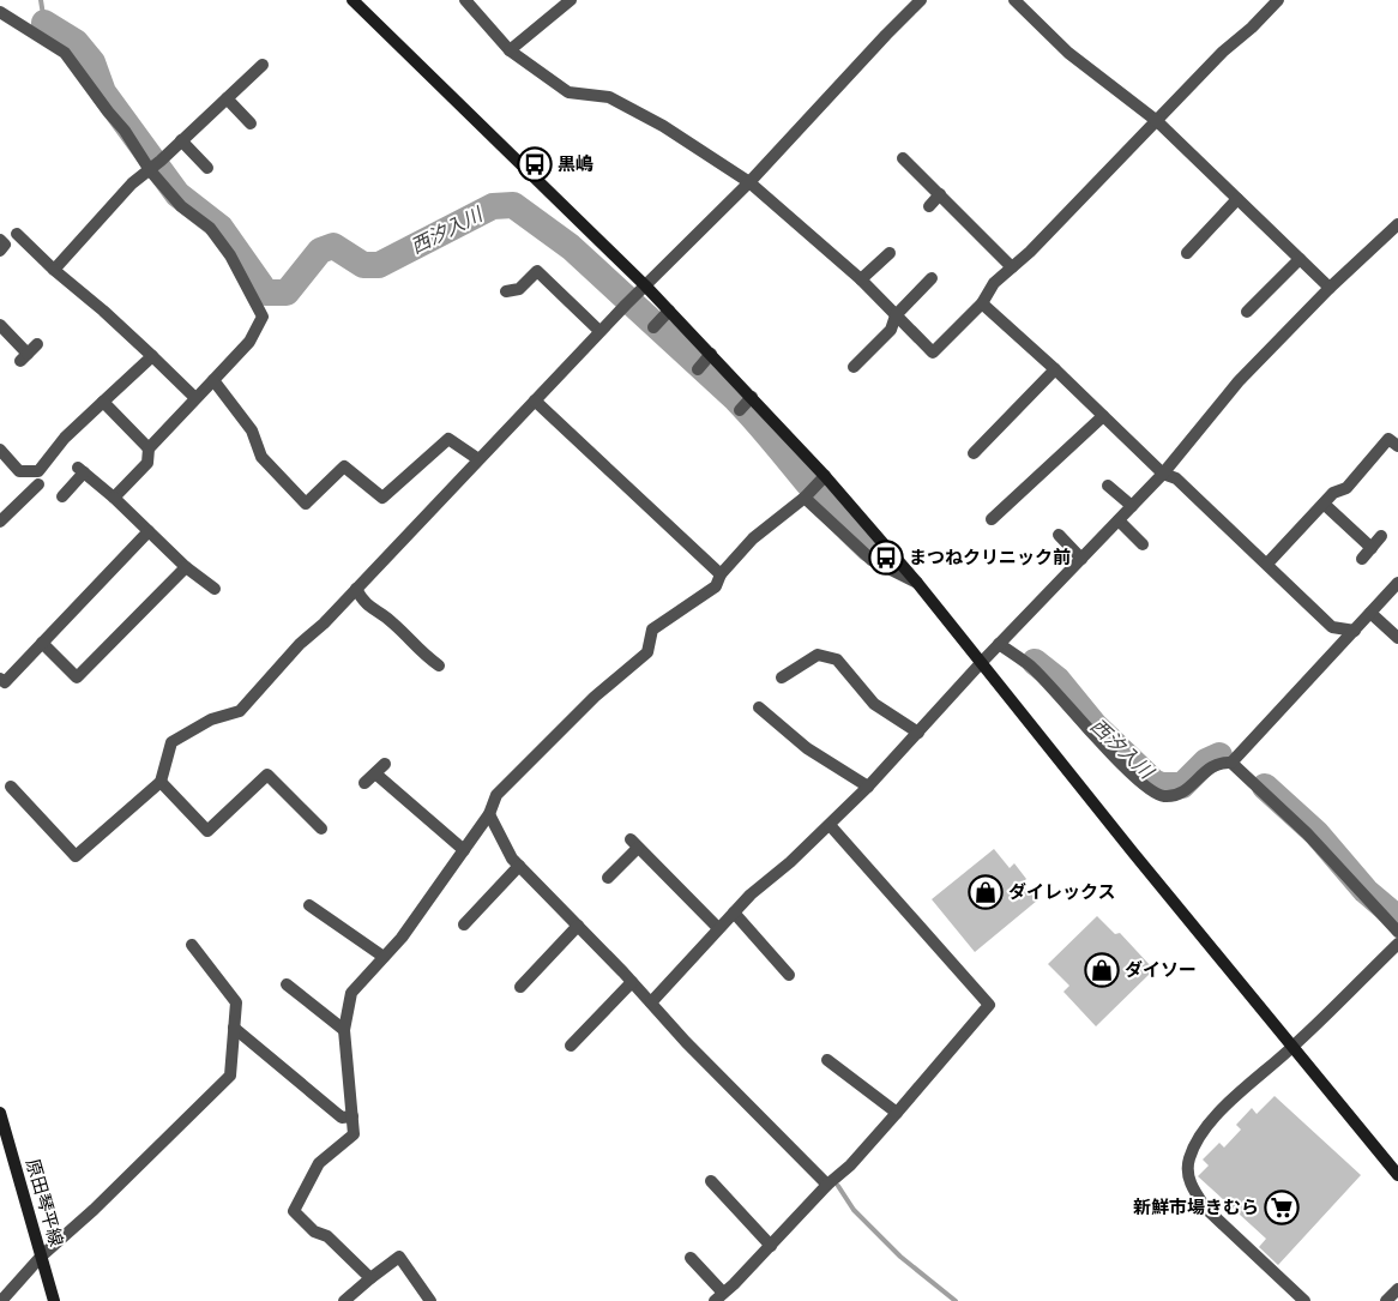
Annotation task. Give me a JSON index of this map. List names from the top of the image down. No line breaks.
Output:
{"streets":{"street":["原田琴平線"]},"water":["西汐入川"],"places":{"bus stop":["黒嶋","まつねクリニック前"],"shop":["ダイレックス","ダイソー"],"supermarket":["新鮮市場きむら"]}}
